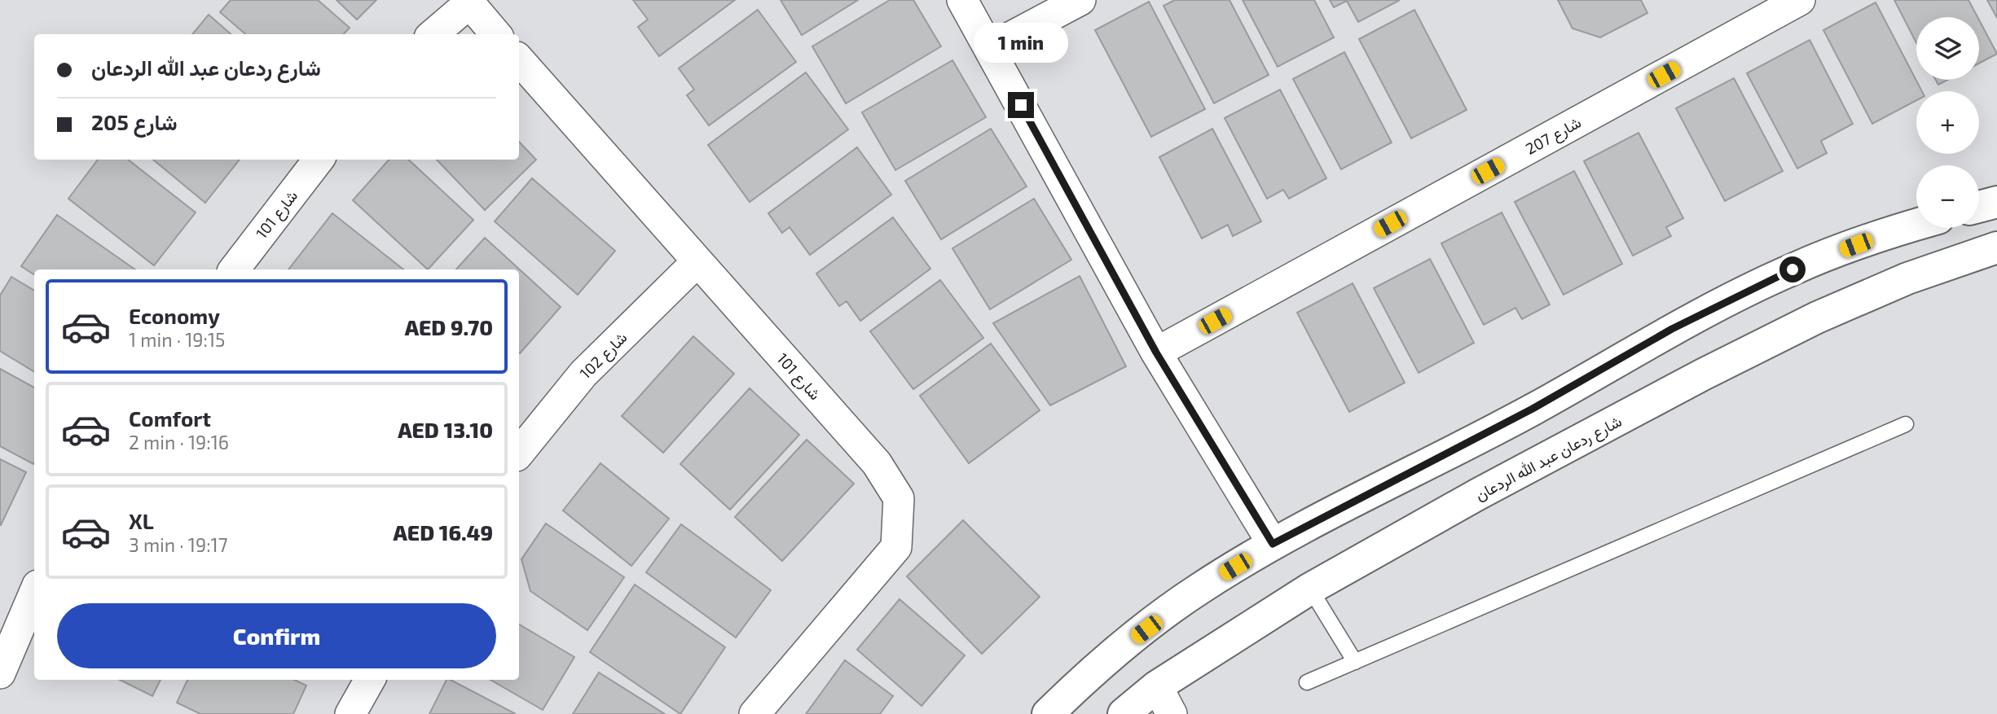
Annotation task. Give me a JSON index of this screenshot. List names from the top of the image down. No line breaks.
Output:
{"streets":{"street":["شارع 207","شارع 101","شارع 102","شارع ردعان عبد الله الردعان"]},"crossings":[["شارع 101","شارع 102"]],"page":{"map_buttons":["+","−"],"bubble":"1 min","banner":["شارع ردعان عبد الله الردعان","شارع 205"],"list":[{"name":"Economy","note":"1 min · 19:15","value":"AED 9.70"},{"name":"Comfort","note":"2 min · 19:16","value":"AED 13.10"},{"name":"XL","note":"3 min · 19:17","value":"AED 16.49"}],"buttons":"Confirm"}}
